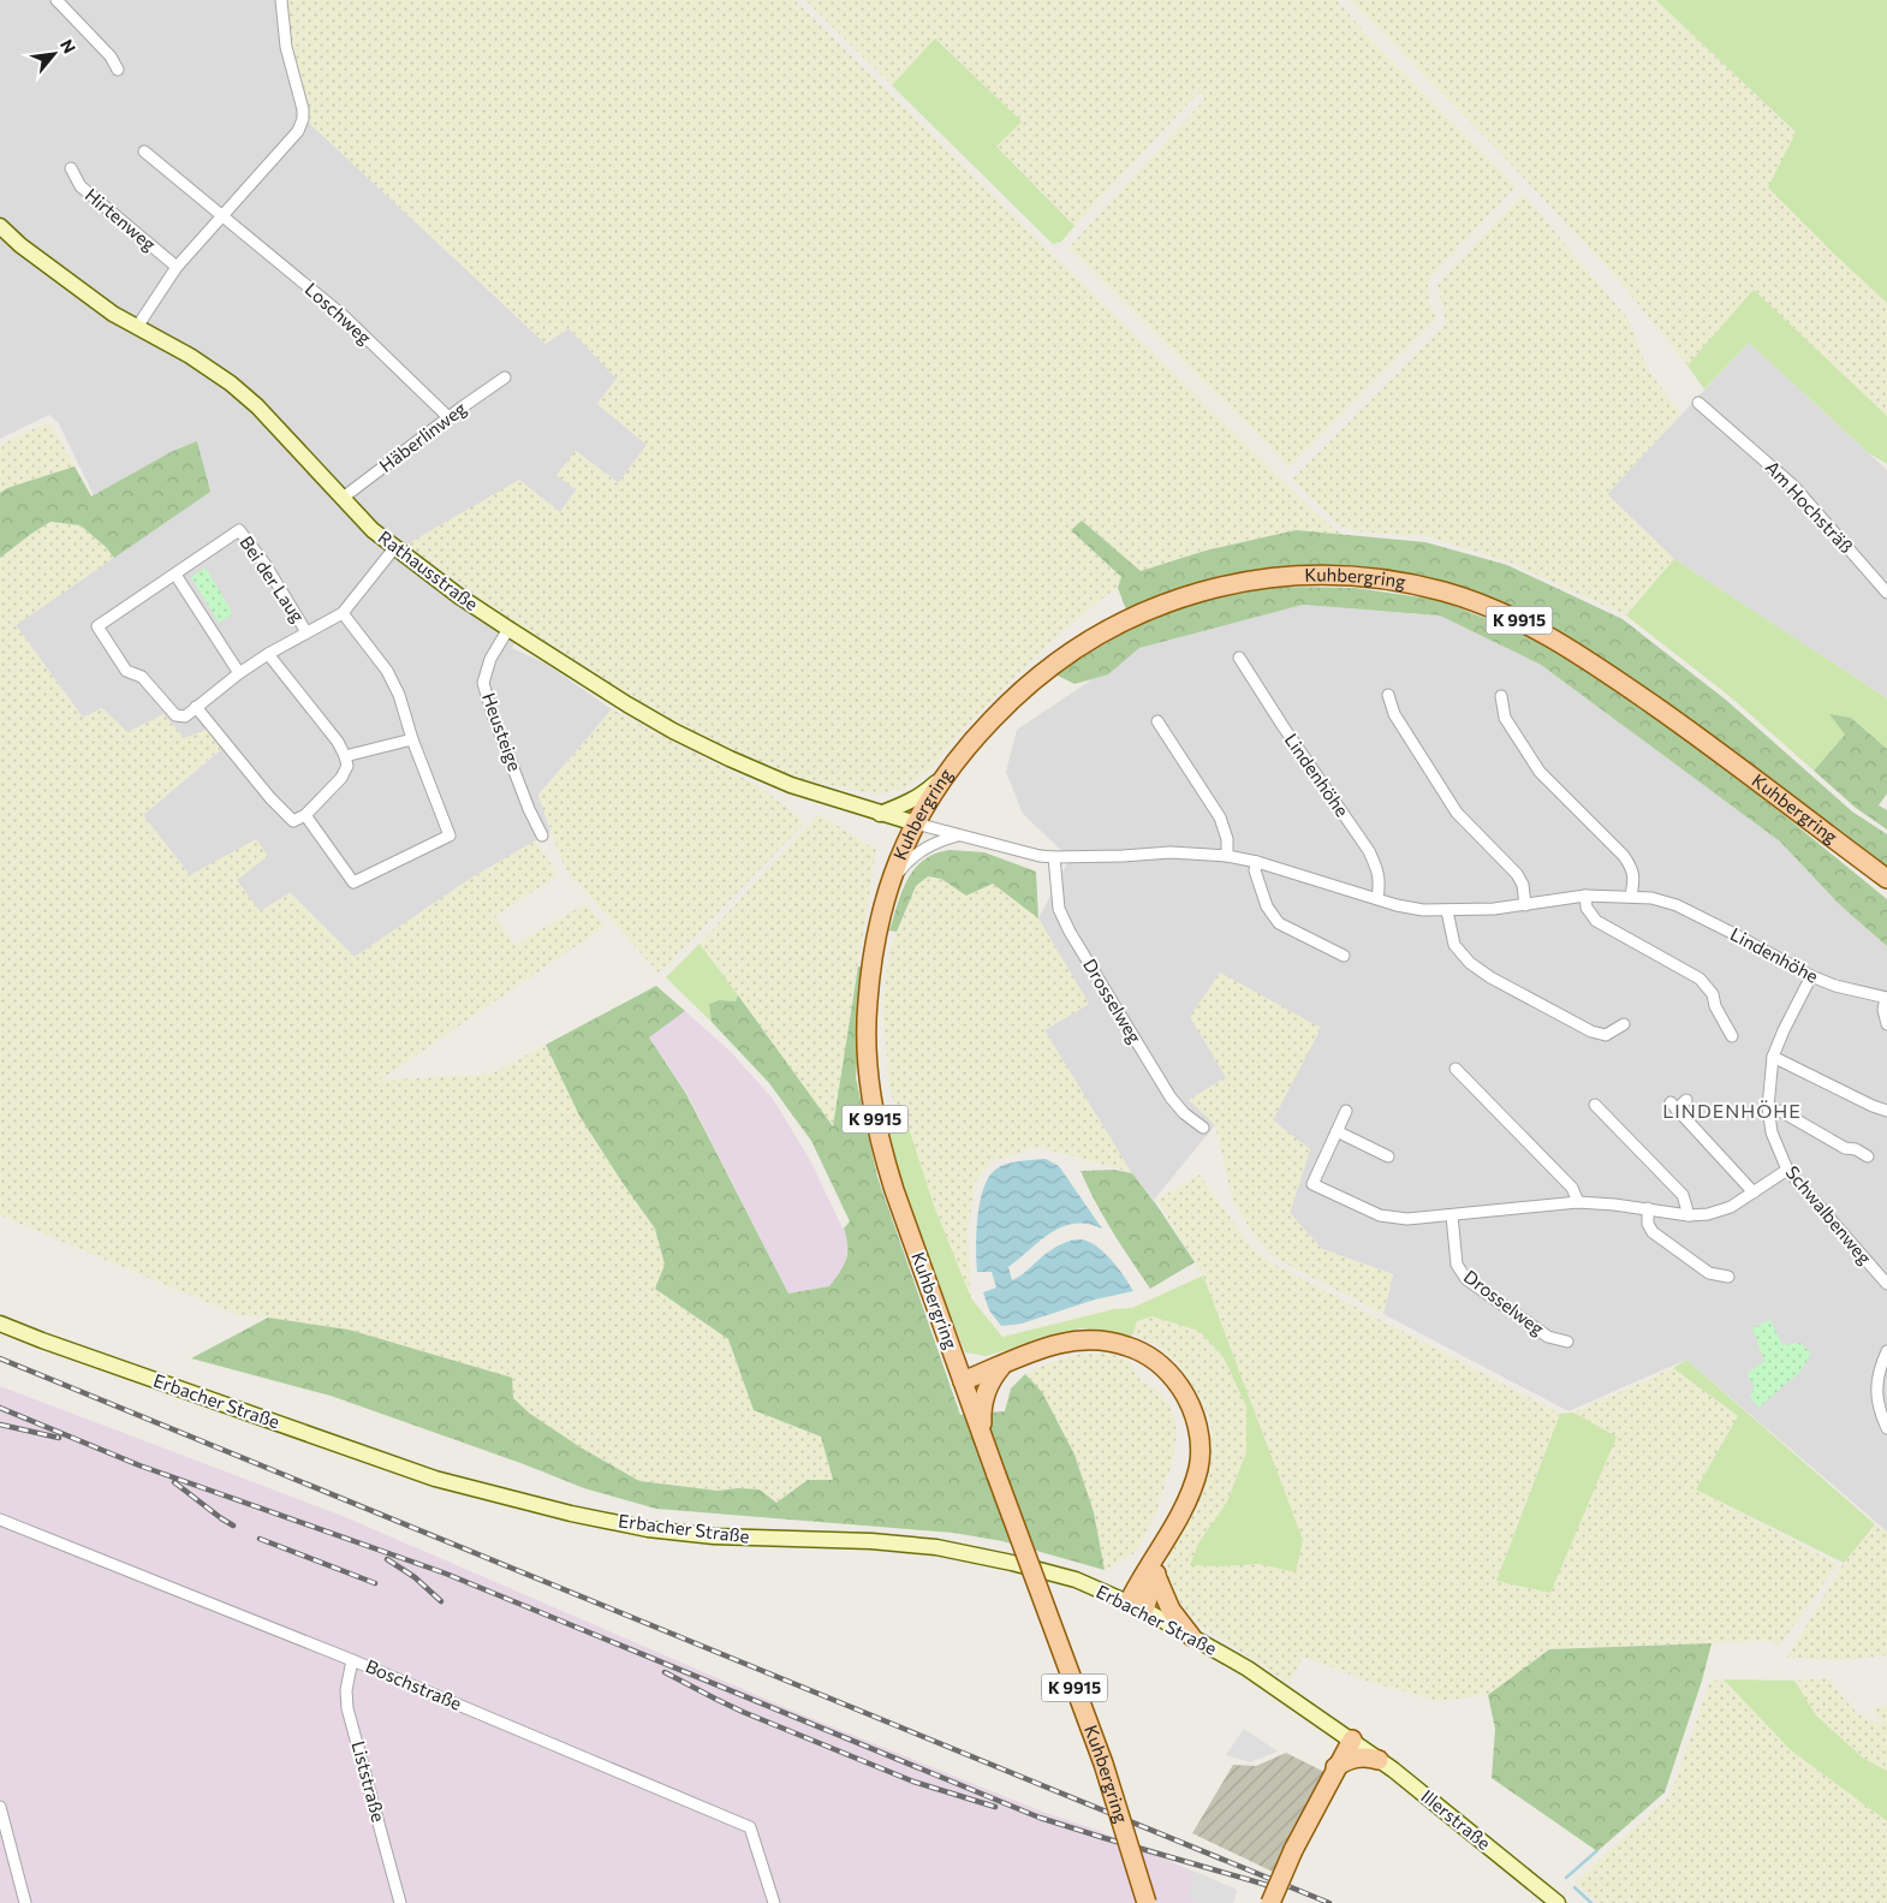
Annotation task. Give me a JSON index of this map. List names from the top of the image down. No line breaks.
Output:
{"streets":{"main road":["Rathausstraße","Kuhbergring","K 9915","Erbacher Straße","Illerstraße"],"street":["Hirtenweg","Loschweg","Häberlinweg","Am Hochsträß","Bei der Laug","Heusteige","Lindenhöhe","Drosselweg","Schwalbenweg","Boschstraße","Liststraße"]},"crossings":[["Loschweg","Häberlinweg"],["Häberlinweg","Rathausstraße"],["Rathausstraße","Bei der Laug"],["Rathausstraße","Kuhbergring"],["Rathausstraße","Heusteige"],["Rathausstraße","Lindenhöhe"],["Kuhbergring","Lindenhöhe"],["Lindenhöhe","Drosselweg"],["Lindenhöhe","Schwalbenweg"],["Erbacher Straße","Illerstraße"],["Boschstraße","Liststraße"]],"districts":["LINDENHÖHE"],"north":"top right"}
